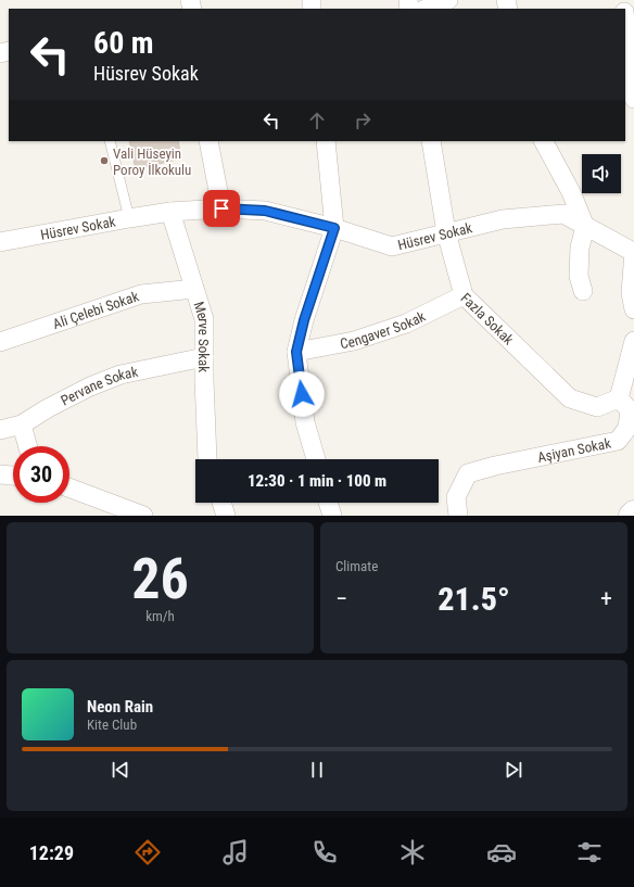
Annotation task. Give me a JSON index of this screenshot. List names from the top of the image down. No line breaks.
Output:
{"streets":{"street":["Hüsrev Sokak","Ali Çelebi Sokak","Fazla Sokak","Cengaver Sokak","Merve Sokak","Pervane Sokak","Aşiyan Sokak"]},"crossings":[["Hüsrev Sokak","Fazla Sokak"],["Hüsrev Sokak","Merve Sokak"],["Ali Çelebi Sokak","Merve Sokak"],["Fazla Sokak","Cengaver Sokak"],["Fazla Sokak","Aşiyan Sokak"],["Merve Sokak","Pervane Sokak"]],"places":["Vali Hüseyin Poroy İlkokulu"],"page":{"turn":["60 m","Hüsrev Sokak"],"limit":"30","trip":"12:30 · 1 min · 100 m","tile":[["26","km/h"],"Climate"],"heat":["−","21.5°","+"],"song":["Neon Rain","Kite Club"],"tabs":"12:29"}}
